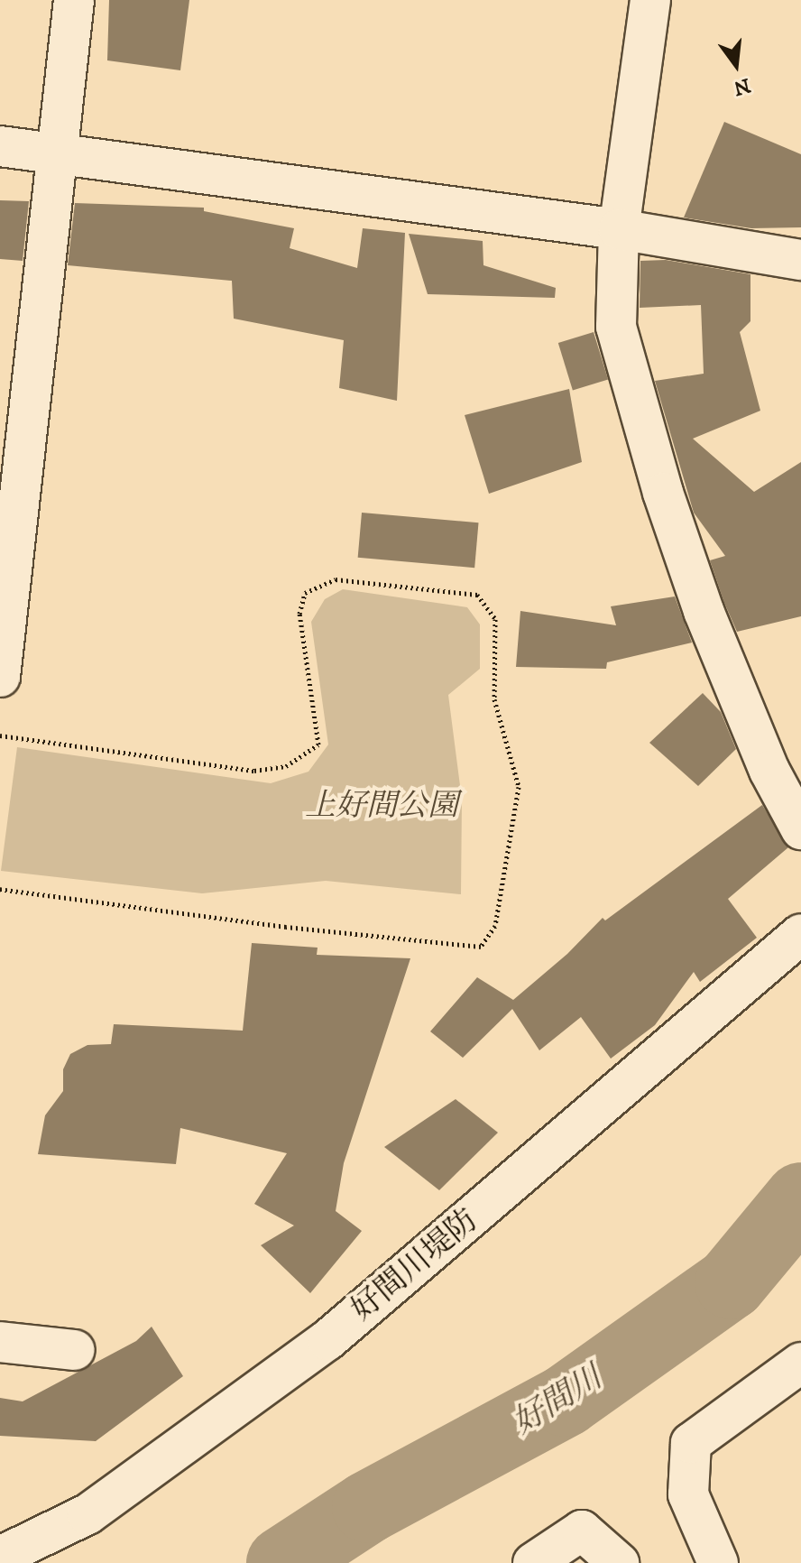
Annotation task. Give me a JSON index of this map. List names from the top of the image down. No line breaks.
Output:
{"streets":{"street":["好間川堤防"]},"water":["好間川"],"parks":["上好間公園"],"north":"bottom"}
